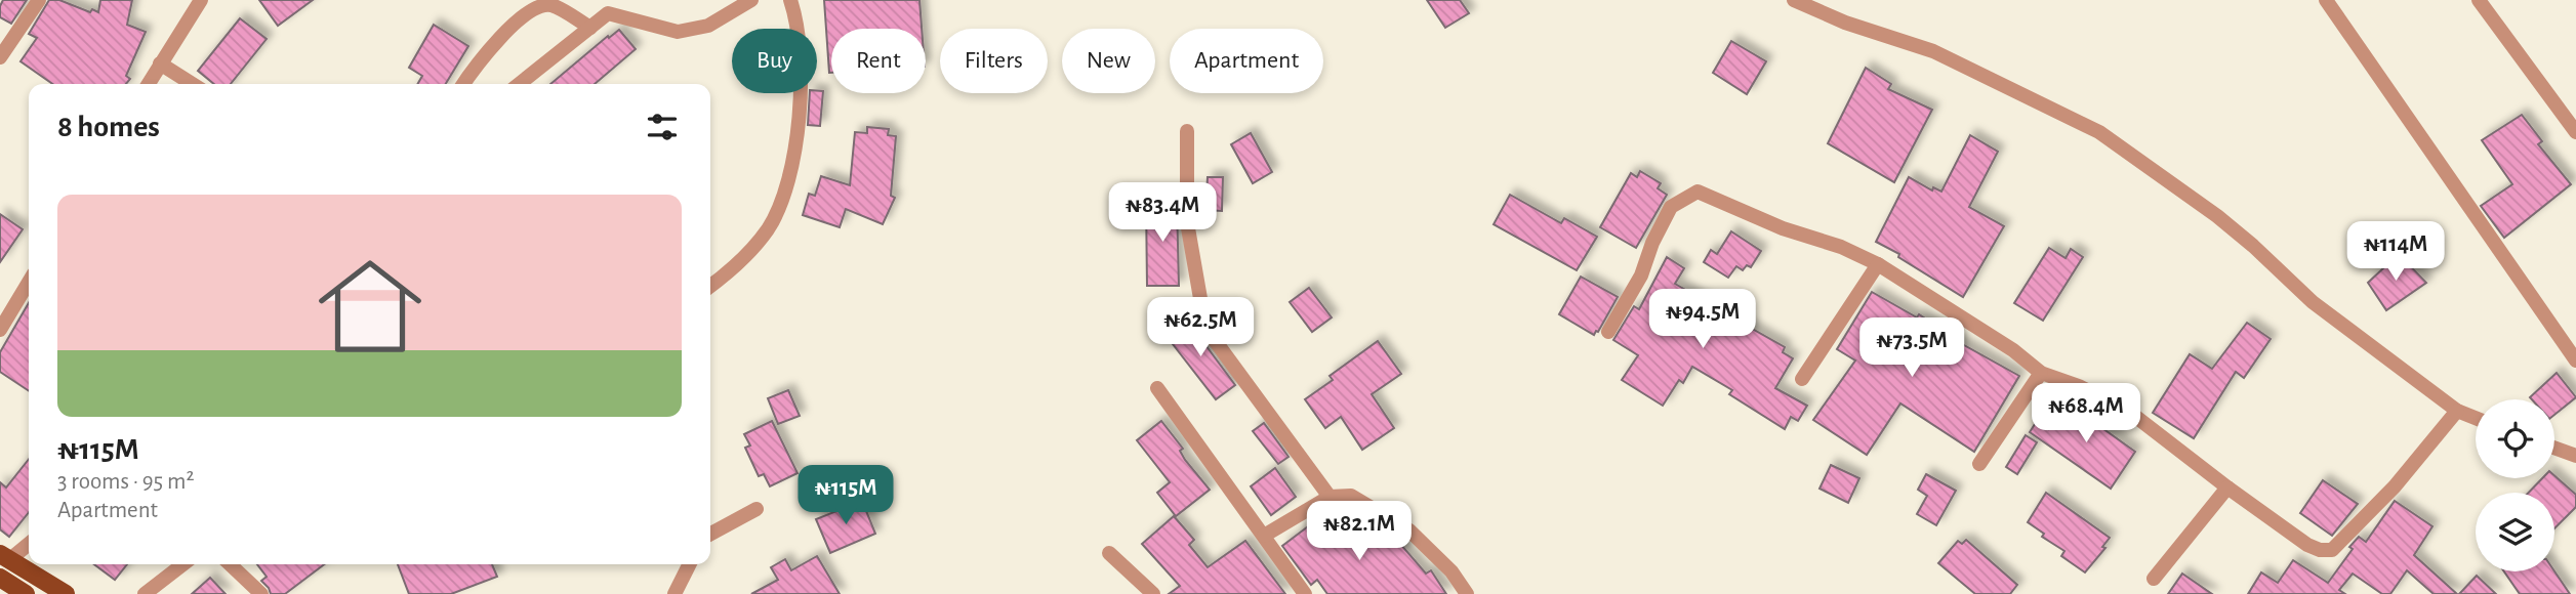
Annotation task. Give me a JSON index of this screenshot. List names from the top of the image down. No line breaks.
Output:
{"page":{"chip":["Buy","Rent","Filters","New","Apartment"],"heading":"8 homes","list":[{"name":"₦115M","note":"3 rooms · 95 m² · Apartment"}],"price":["₦83.4M","₦114M","₦94.5M","₦62.5M","₦73.5M","₦68.4M","₦115M","₦82.1M"]}}
